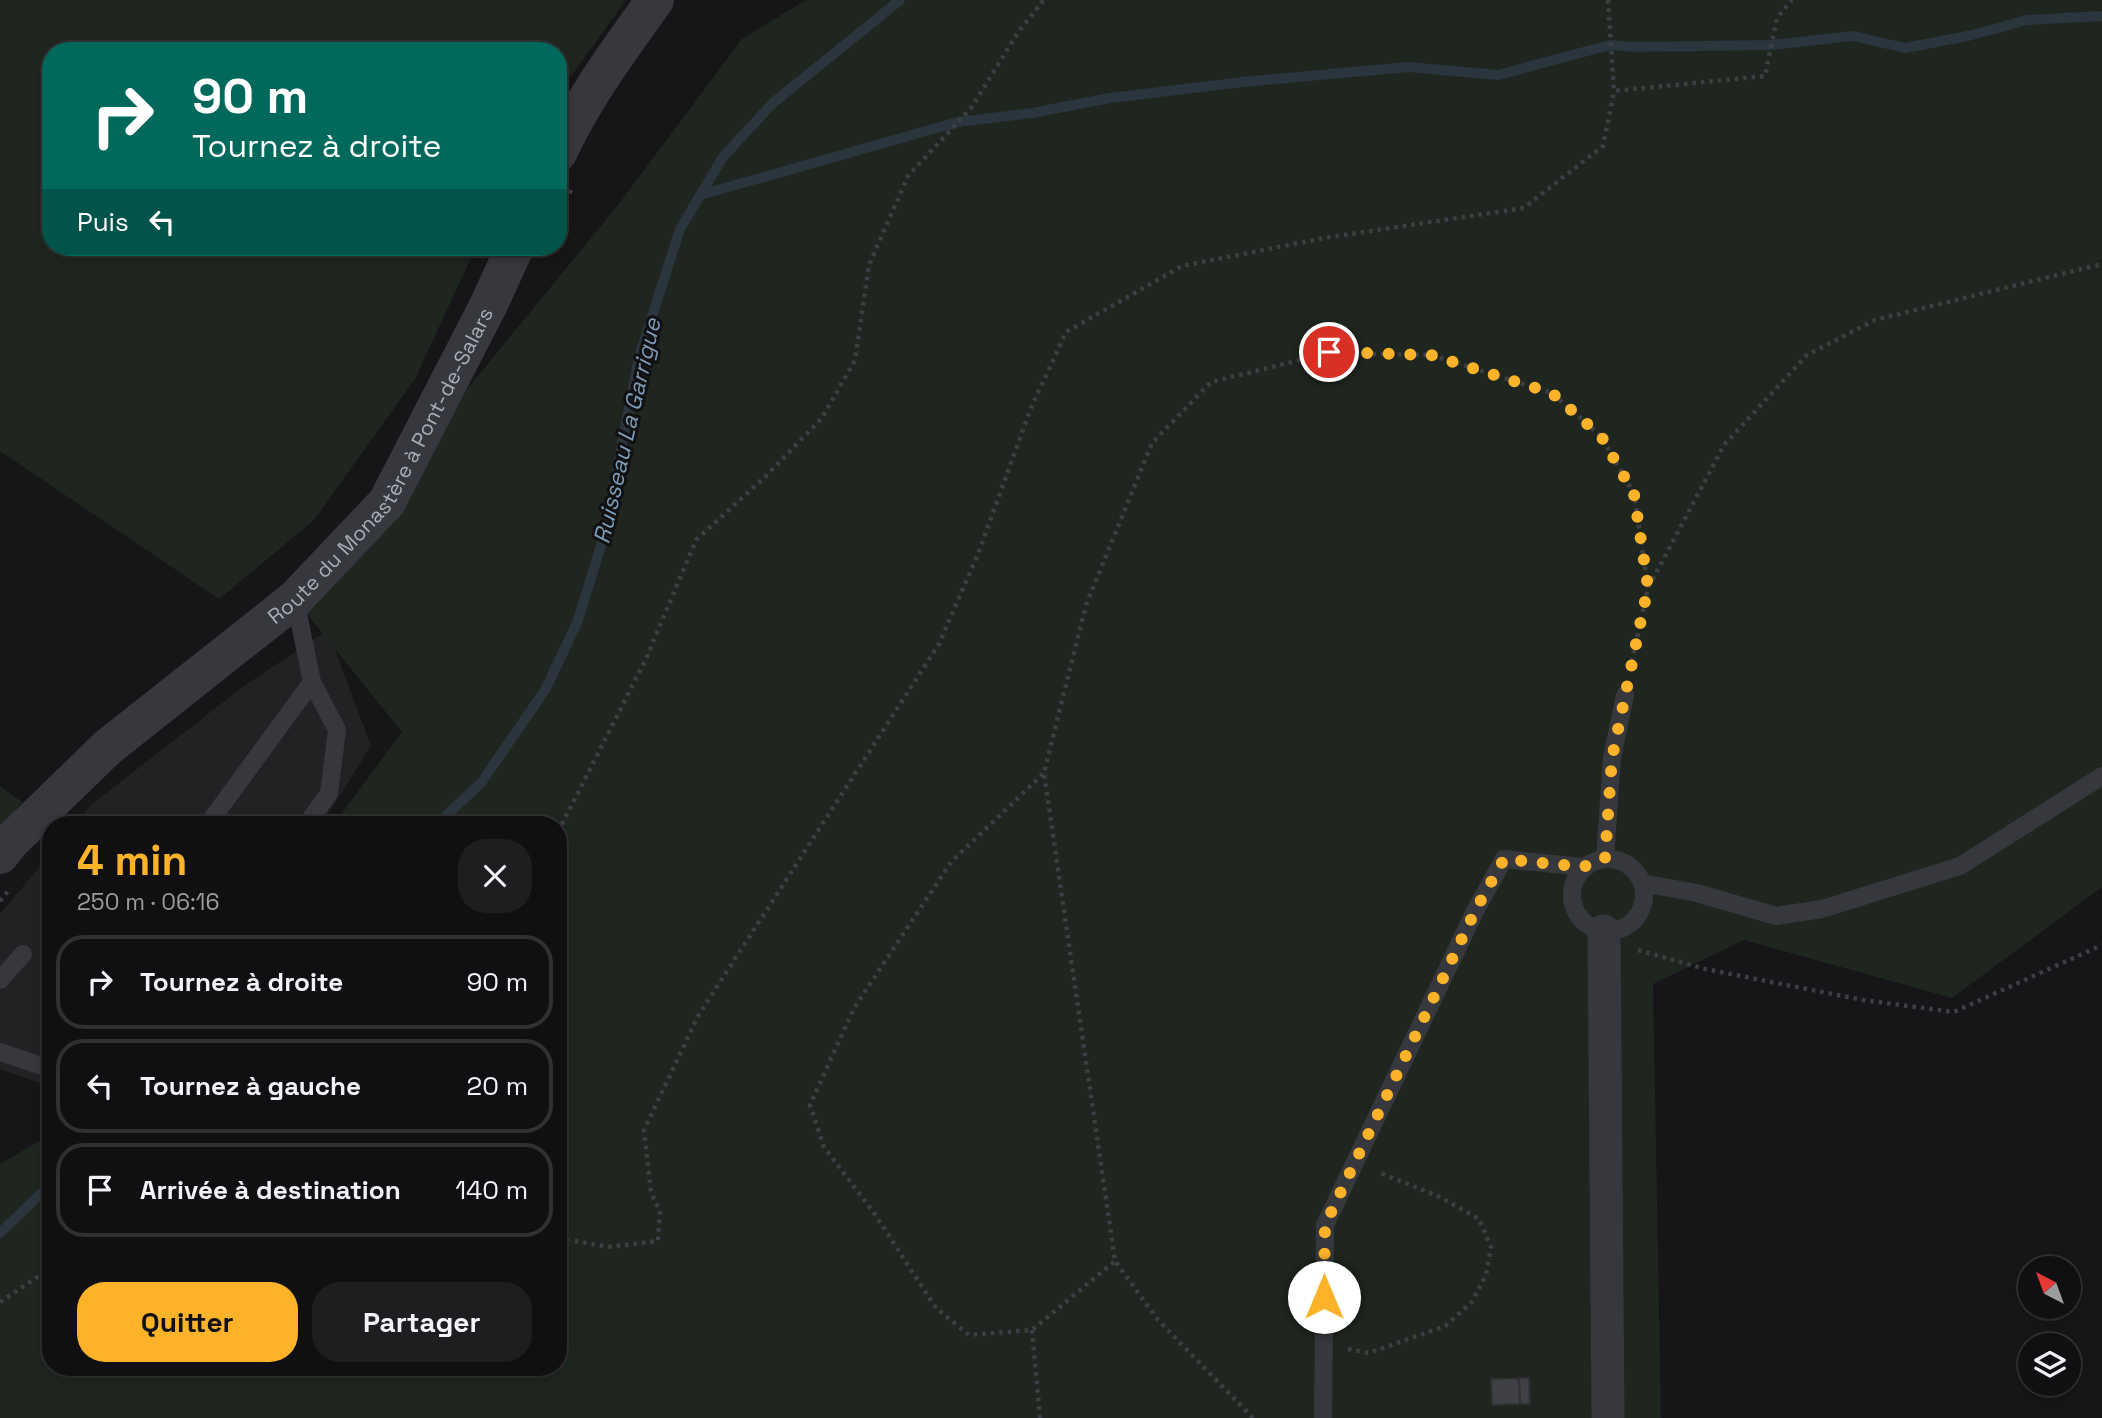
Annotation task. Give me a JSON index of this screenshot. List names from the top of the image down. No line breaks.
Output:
{"streets":{"street":["Route du Monastère à Pont-de-Salars"]},"water":["Ruisseau La Garrigue"],"north":"top left","page":{"turn":["90 m","Tournez à droite"],"then":"Puis","heading":["4 min","250 m · 06:16"],"list":[{"name":"Tournez à droite","value":"90 m"},{"name":"Tournez à gauche","value":"20 m"},{"name":"Arrivée à destination","value":"140 m"}],"buttons":["Quitter","Partager"]}}
